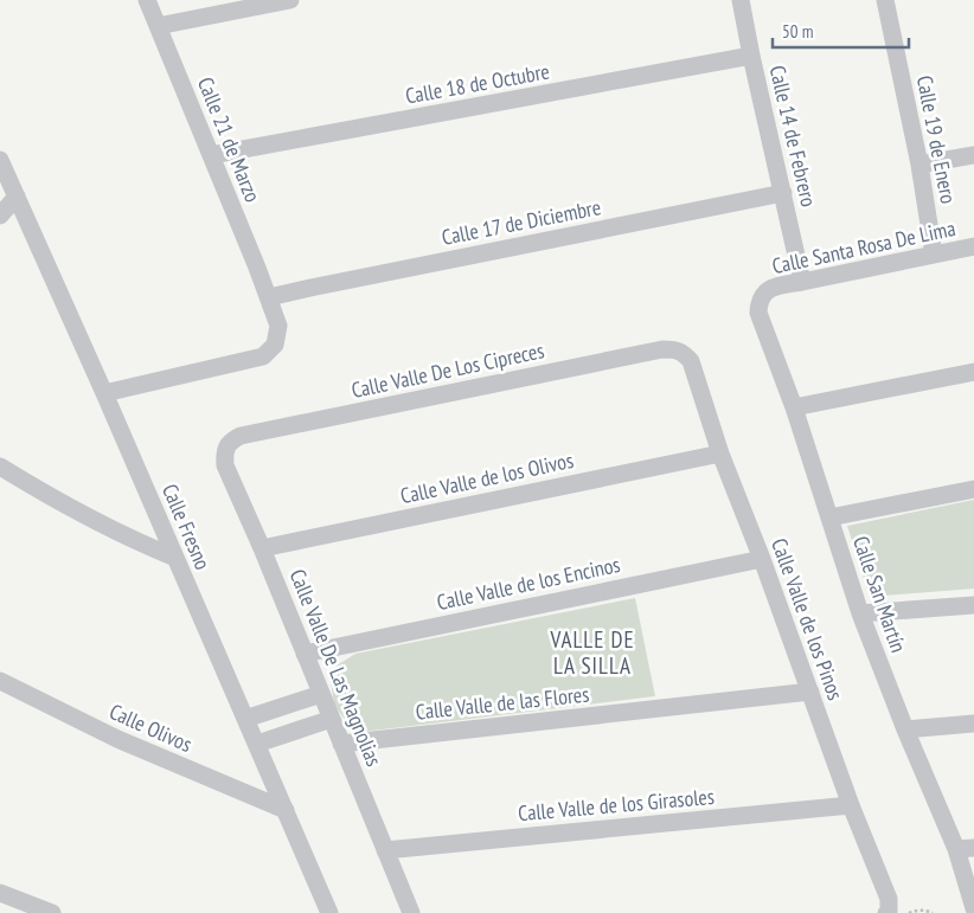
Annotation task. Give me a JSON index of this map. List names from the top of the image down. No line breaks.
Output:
{"streets":{"street":["Calle 18 de Octubre","Calle 14 de Febrero","Calle 21 de Marzo","Calle 19 de Enero","Calle 17 de Diciembre","Calle Santa Rosa De Lima","Calle Valle De Los Cipreces","Calle Valle de los Olivos","Calle Fresno","Calle Valle de los Encinos","Calle San Martín","Calle Valle de los Pinos","Calle Valle De Las Magnolias","Calle Valle de las Flores","Calle Olivos","Calle Valle de los Girasoles"]},"crossings":[["Calle 18 de Octubre","Calle 14 de Febrero"],["Calle 18 de Octubre","Calle 21 de Marzo"],["Calle 14 de Febrero","Calle 17 de Diciembre"],["Calle 14 de Febrero","Calle Santa Rosa De Lima"],["Calle 21 de Marzo","Calle 17 de Diciembre"],["Calle 19 de Enero","Calle Santa Rosa De Lima"],["Calle Santa Rosa De Lima","Calle San Martín"],["Calle Valle De Los Cipreces","Calle Valle de los Pinos"],["Calle Valle De Los Cipreces","Calle Valle De Las Magnolias"],["Calle Valle de los Olivos","Calle Valle de los Pinos"],["Calle Valle de los Olivos","Calle Valle De Las Magnolias"],["Calle Fresno","Calle Olivos"],["Calle Valle de los Encinos","Calle Valle de los Pinos"],["Calle Valle de los Encinos","Calle Valle De Las Magnolias"],["Calle Valle de los Pinos","Calle Valle de las Flores"],["Calle Valle de los Pinos","Calle Valle de los Girasoles"],["Calle Valle De Las Magnolias","Calle Valle de las Flores"],["Calle Valle De Las Magnolias","Calle Valle de los Girasoles"]],"districts":["VALLE DE LA SILLA"],"scale_bar":"50 m"}
